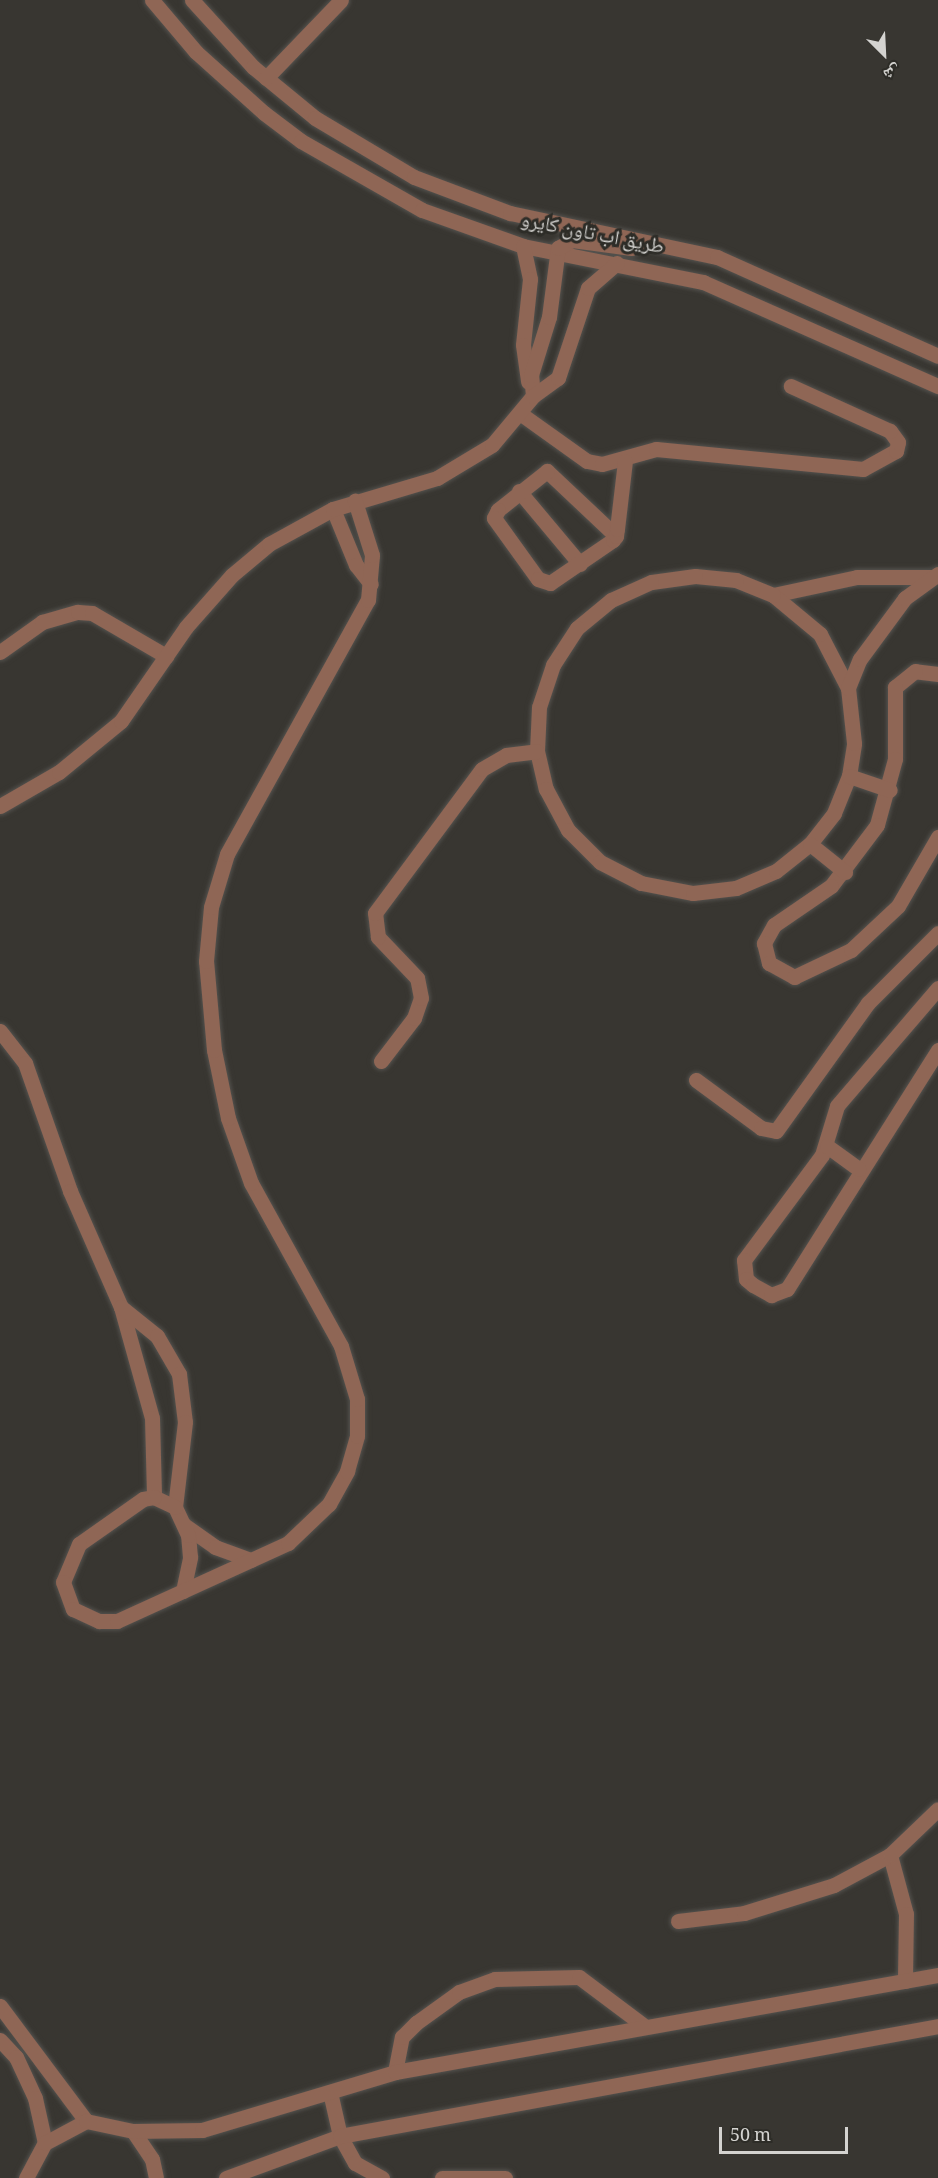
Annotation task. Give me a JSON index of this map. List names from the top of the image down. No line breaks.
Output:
{"streets":{"street":["طريق اب تاون كايرو"]},"scale_bar":"50 m","north":"bottom right"}
